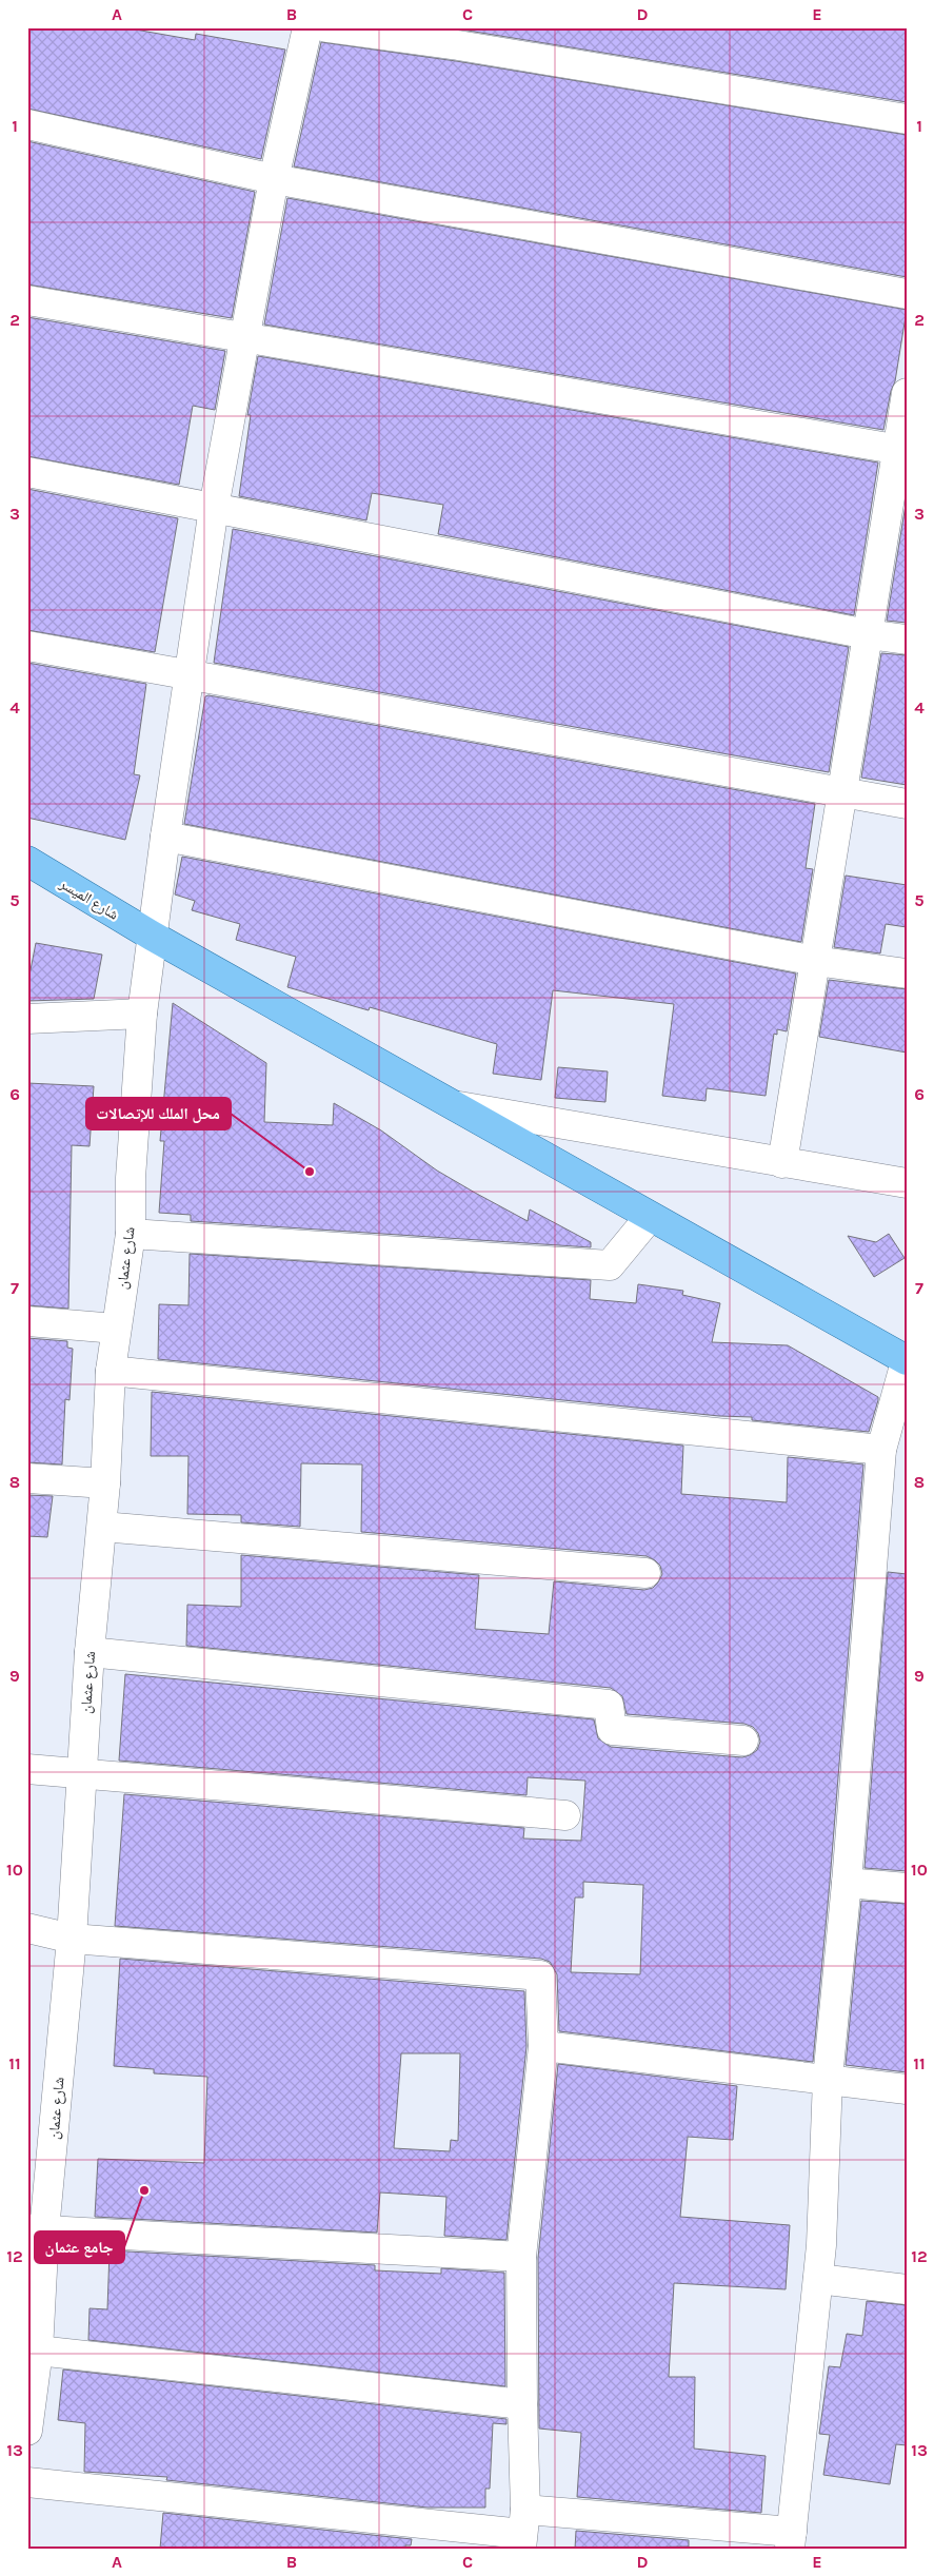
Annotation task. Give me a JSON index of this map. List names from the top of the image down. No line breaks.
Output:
{"streets":{"main road":["شارع الميسر"],"street":["شارع عثمان"]},"crossings":[["شارع الميسر","شارع عثمان"]],"places":["محل الملك للإتصالات","جامع عثمان"],"grid":{"columns":["A","B","C","D","E"],"rows":["1","2","3","4","5","6","7","8","9","10","11","12","13"]}}
